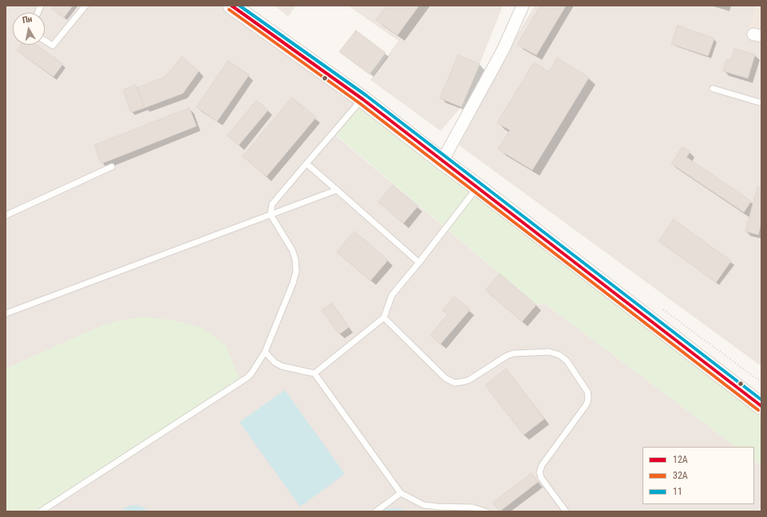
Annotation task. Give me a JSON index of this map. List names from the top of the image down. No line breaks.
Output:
{"lines":["transit line 12А","transit line 11","transit line 32А"],"legend":["12А","32А","11"],"north":"top"}
